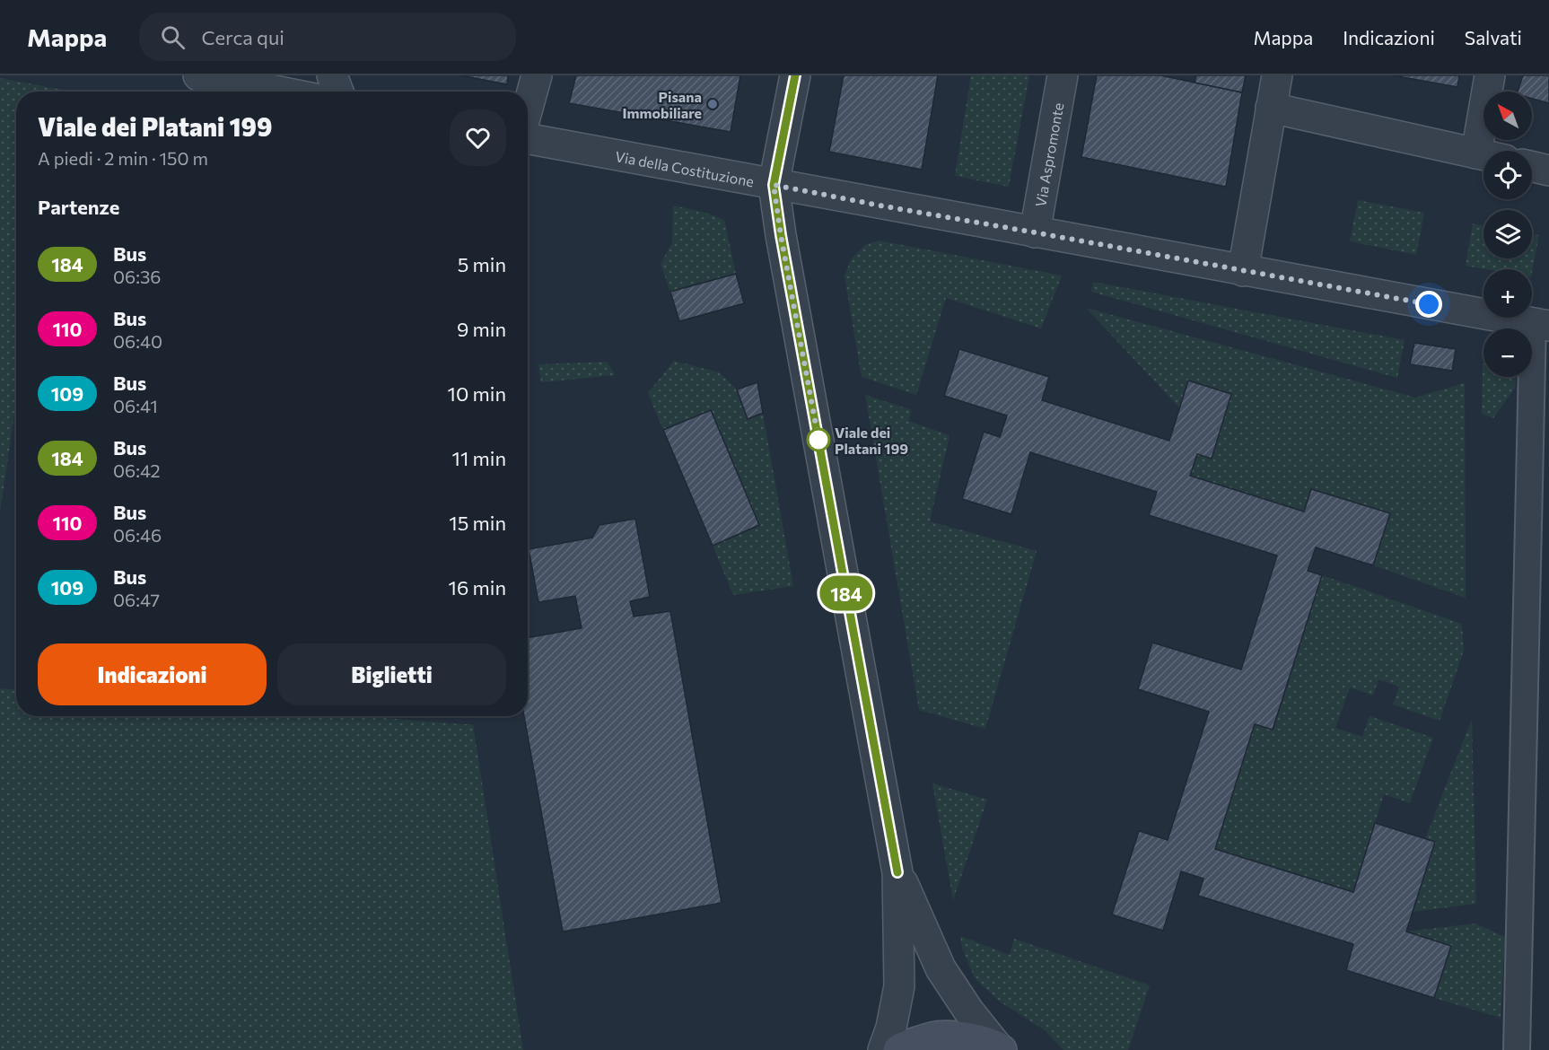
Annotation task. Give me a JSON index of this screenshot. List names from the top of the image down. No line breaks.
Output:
{"streets":{"street":["Via Aspromonte","Via della Costituzione"]},"crossings":[["Via Aspromonte","Via della Costituzione"]],"places":["Pisana Immobiliare","Viale dei Platani 199"],"lines":["bus line 184"],"north":"top left","page":{"header":"Mappa","search":"Cerca qui","nav":["Mappa","Indicazioni","Salvati"],"on_map":"184","map_buttons":["+","−"],"heading":[["Viale dei Platani 199","A piedi · 2 min · 150 m"],"Partenze"],"list":[{"mark":"184","name":"Bus","note":"06:36","value":"5 min"},{"mark":"110","name":"Bus","note":"06:40","value":"9 min"},{"mark":"109","name":"Bus","note":"06:41","value":"10 min"},{"mark":"184","name":"Bus","note":"06:42","value":"11 min"},{"mark":"110","name":"Bus","note":"06:46","value":"15 min"},{"mark":"109","name":"Bus","note":"06:47","value":"16 min"}],"buttons":["Indicazioni","Biglietti"]}}
